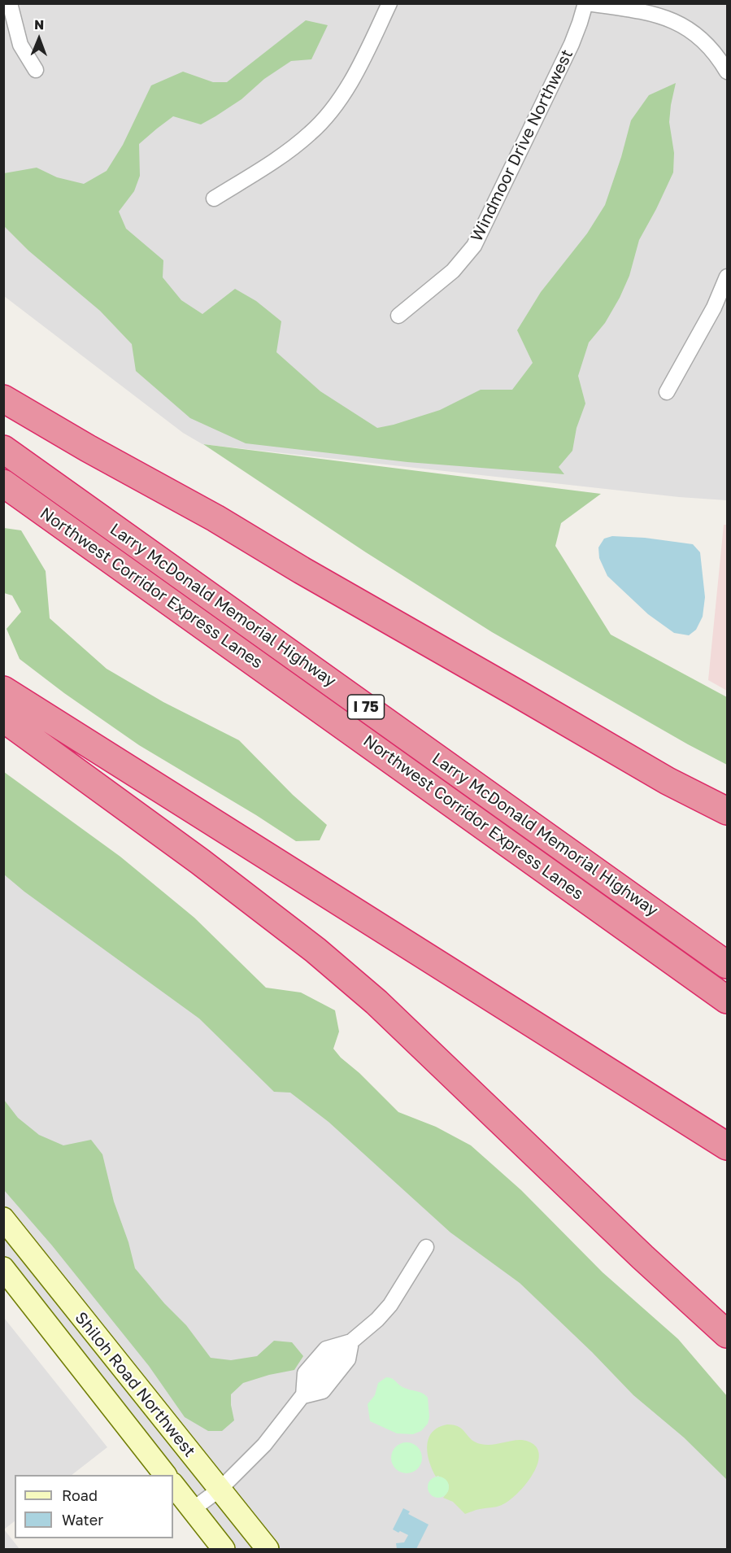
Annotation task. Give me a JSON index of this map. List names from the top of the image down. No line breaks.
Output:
{"streets":{"highway":["Northwest Corridor Express Lanes","Larry McDonald Memorial Highway","I 75"],"street":["Windmoor Drive Northwest","Shiloh Road Northwest"]},"legend":["Road","Water"],"north":"top"}
